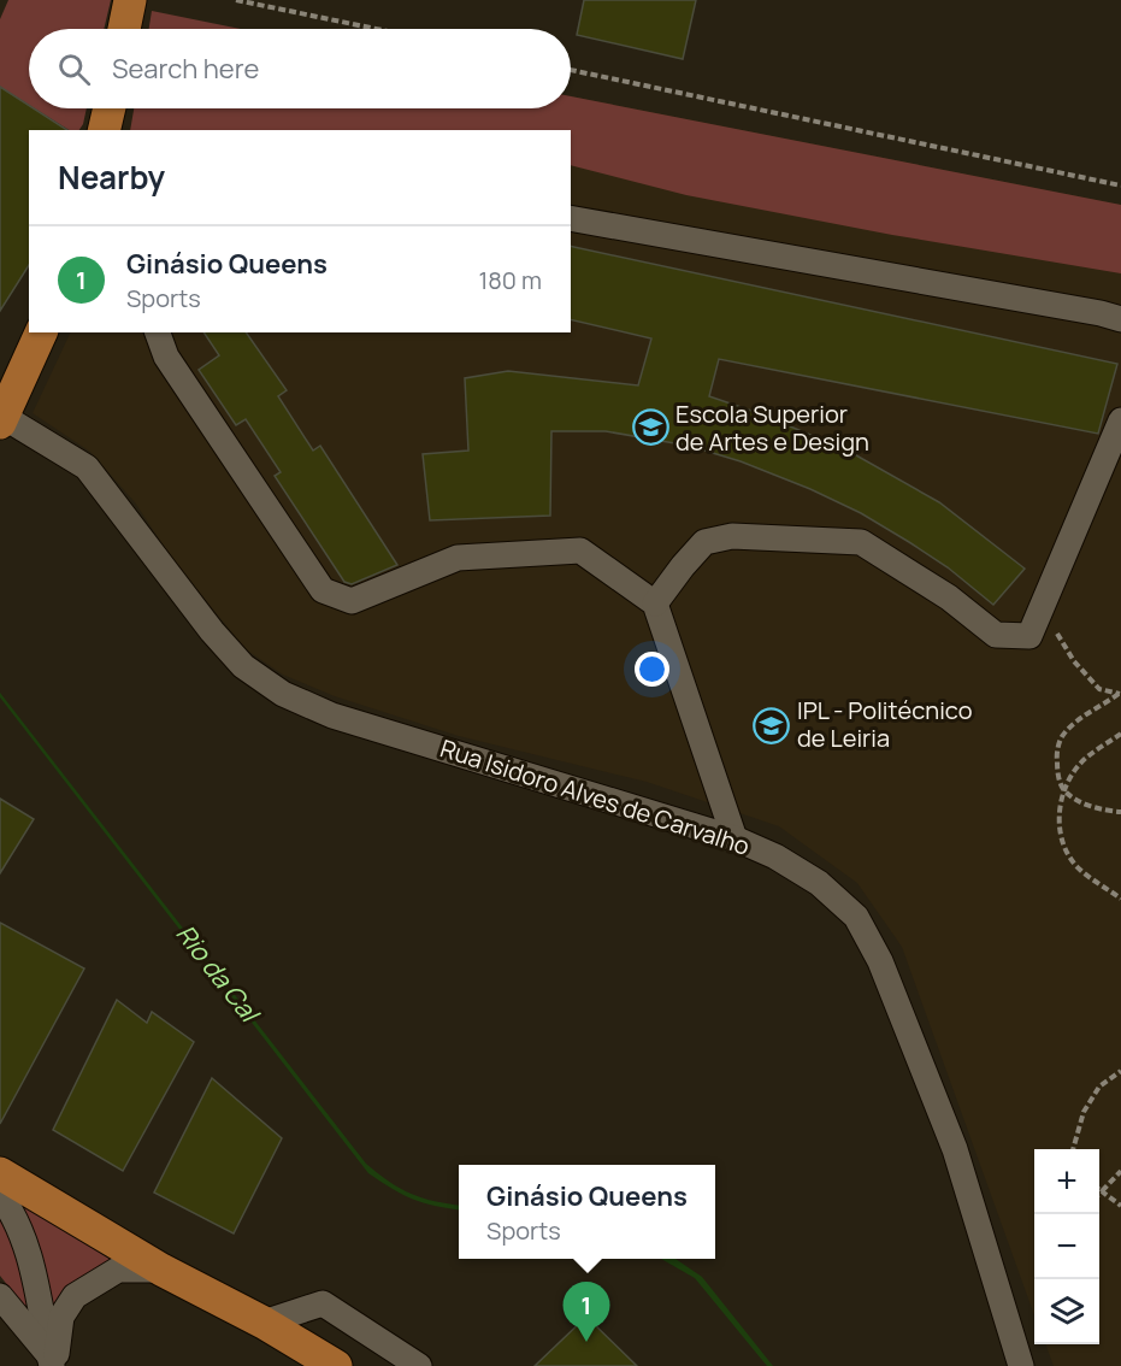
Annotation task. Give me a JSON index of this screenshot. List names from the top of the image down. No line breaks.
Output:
{"streets":{"street":["Rua Isidoro Alves de Carvalho"]},"water":["Rio da Cal"],"places":{"school or university":["Escola Superior de Artes e Design","IPL - Politécnico de Leiria"]},"page":{"search":"Search here","heading":"Nearby","list":[{"mark":"1","name":"Ginásio Queens","note":"Sports","value":"180 m"}],"map_buttons":["+","−"],"popup":["Ginásio Queens","Sports"],"pins":"1"}}
